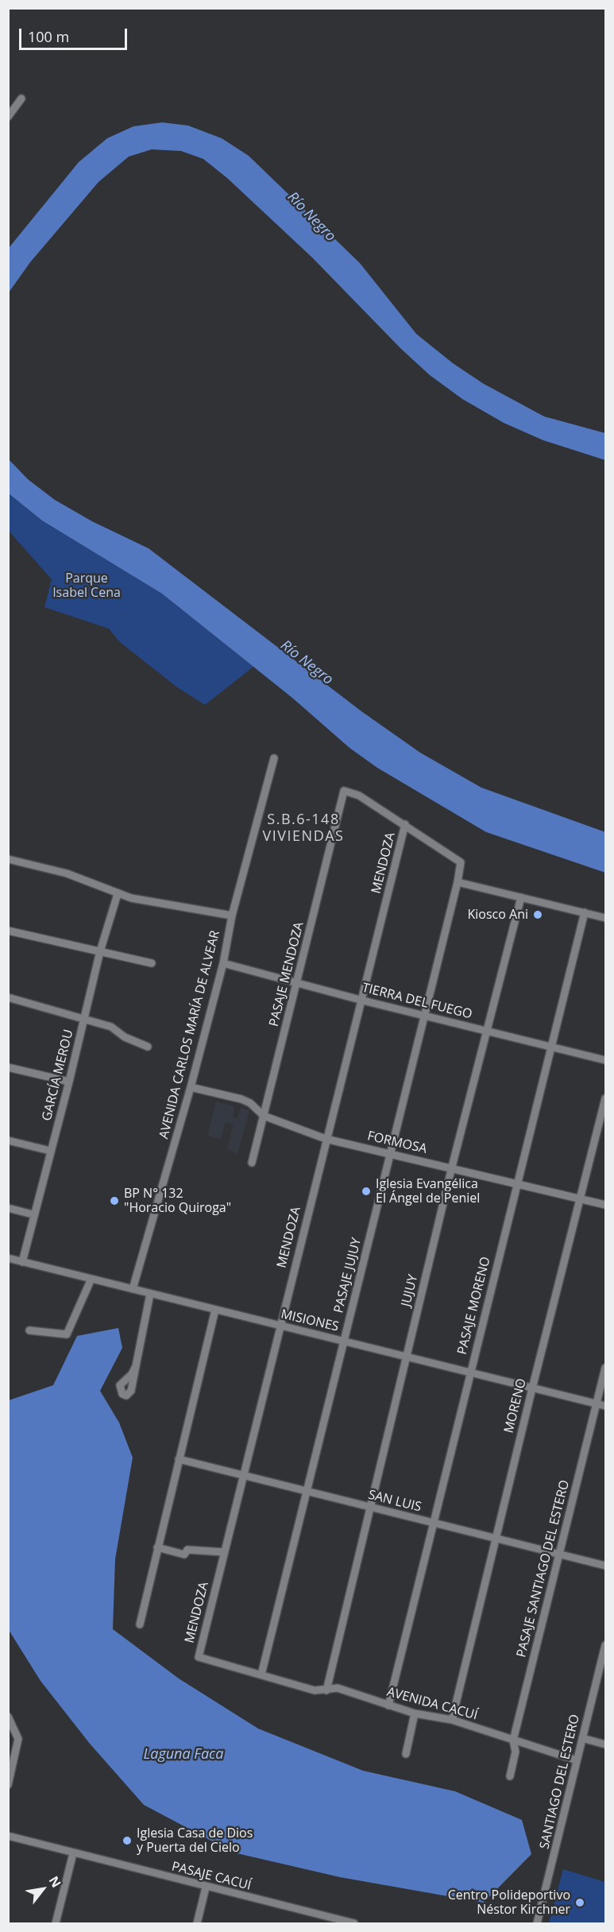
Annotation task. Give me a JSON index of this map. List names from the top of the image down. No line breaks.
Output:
{"streets":{"street":["MENDOZA","PASAJE MENDOZA","TIERRA DEL FUEGO","AVENIDA CARLOS MARÍA DE ALVEAR","GARCÍA MEROU","FORMOSA","PASAJE JUJUY","JUJUY","PASAJE MORENO","MISIONES","MORENO","SAN LUIS","PASAJE SANTIAGO DEL ESTERO","AVENIDA CACUÍ","SANTIAGO DEL ESTERO","PASAJE CACUÍ"]},"crossings":[["MENDOZA","PASAJE MENDOZA"],["MENDOZA","TIERRA DEL FUEGO"],["MENDOZA","FORMOSA"],["MENDOZA","PASAJE JUJUY"],["MENDOZA","MISIONES"],["MENDOZA","SAN LUIS"],["MENDOZA","AVENIDA CACUÍ"],["PASAJE MENDOZA","TIERRA DEL FUEGO"],["PASAJE MENDOZA","FORMOSA"],["PASAJE MENDOZA","PASAJE JUJUY"],["TIERRA DEL FUEGO","AVENIDA CARLOS MARÍA DE ALVEAR"],["TIERRA DEL FUEGO","PASAJE JUJUY"],["TIERRA DEL FUEGO","JUJUY"],["TIERRA DEL FUEGO","PASAJE MORENO"],["AVENIDA CARLOS MARÍA DE ALVEAR","FORMOSA"],["AVENIDA CARLOS MARÍA DE ALVEAR","MISIONES"],["GARCÍA MEROU","MISIONES"],["FORMOSA","PASAJE JUJUY"],["FORMOSA","JUJUY"],["FORMOSA","PASAJE MORENO"],["FORMOSA","MORENO"],["PASAJE JUJUY","MISIONES"],["PASAJE JUJUY","SAN LUIS"],["PASAJE JUJUY","AVENIDA CACUÍ"],["JUJUY","MISIONES"],["JUJUY","SAN LUIS"],["JUJUY","AVENIDA CACUÍ"],["PASAJE MORENO","MISIONES"],["PASAJE MORENO","SAN LUIS"],["PASAJE MORENO","AVENIDA CACUÍ"],["MISIONES","MORENO"],["MISIONES","PASAJE SANTIAGO DEL ESTERO"],["MORENO","SAN LUIS"],["MORENO","AVENIDA CACUÍ"],["SAN LUIS","PASAJE SANTIAGO DEL ESTERO"],["PASAJE SANTIAGO DEL ESTERO","AVENIDA CACUÍ"],["AVENIDA CACUÍ","SANTIAGO DEL ESTERO"]],"districts":["S.B.6-148 VIVIENDAS"],"water":["Río Negro","Laguna Faca"],"parks":["Parque Isabel Cena"],"places":["Kiosco Ani","Iglesia Evangélica El Ángel de Peniel","BP N° 132 \"Horacio Quiroga\"","Iglesia Casa de Dios y Puerta del Cielo","Centro Polideportivo Néstor Kirchner"],"scale_bar":"100 m","north":"top right"}
